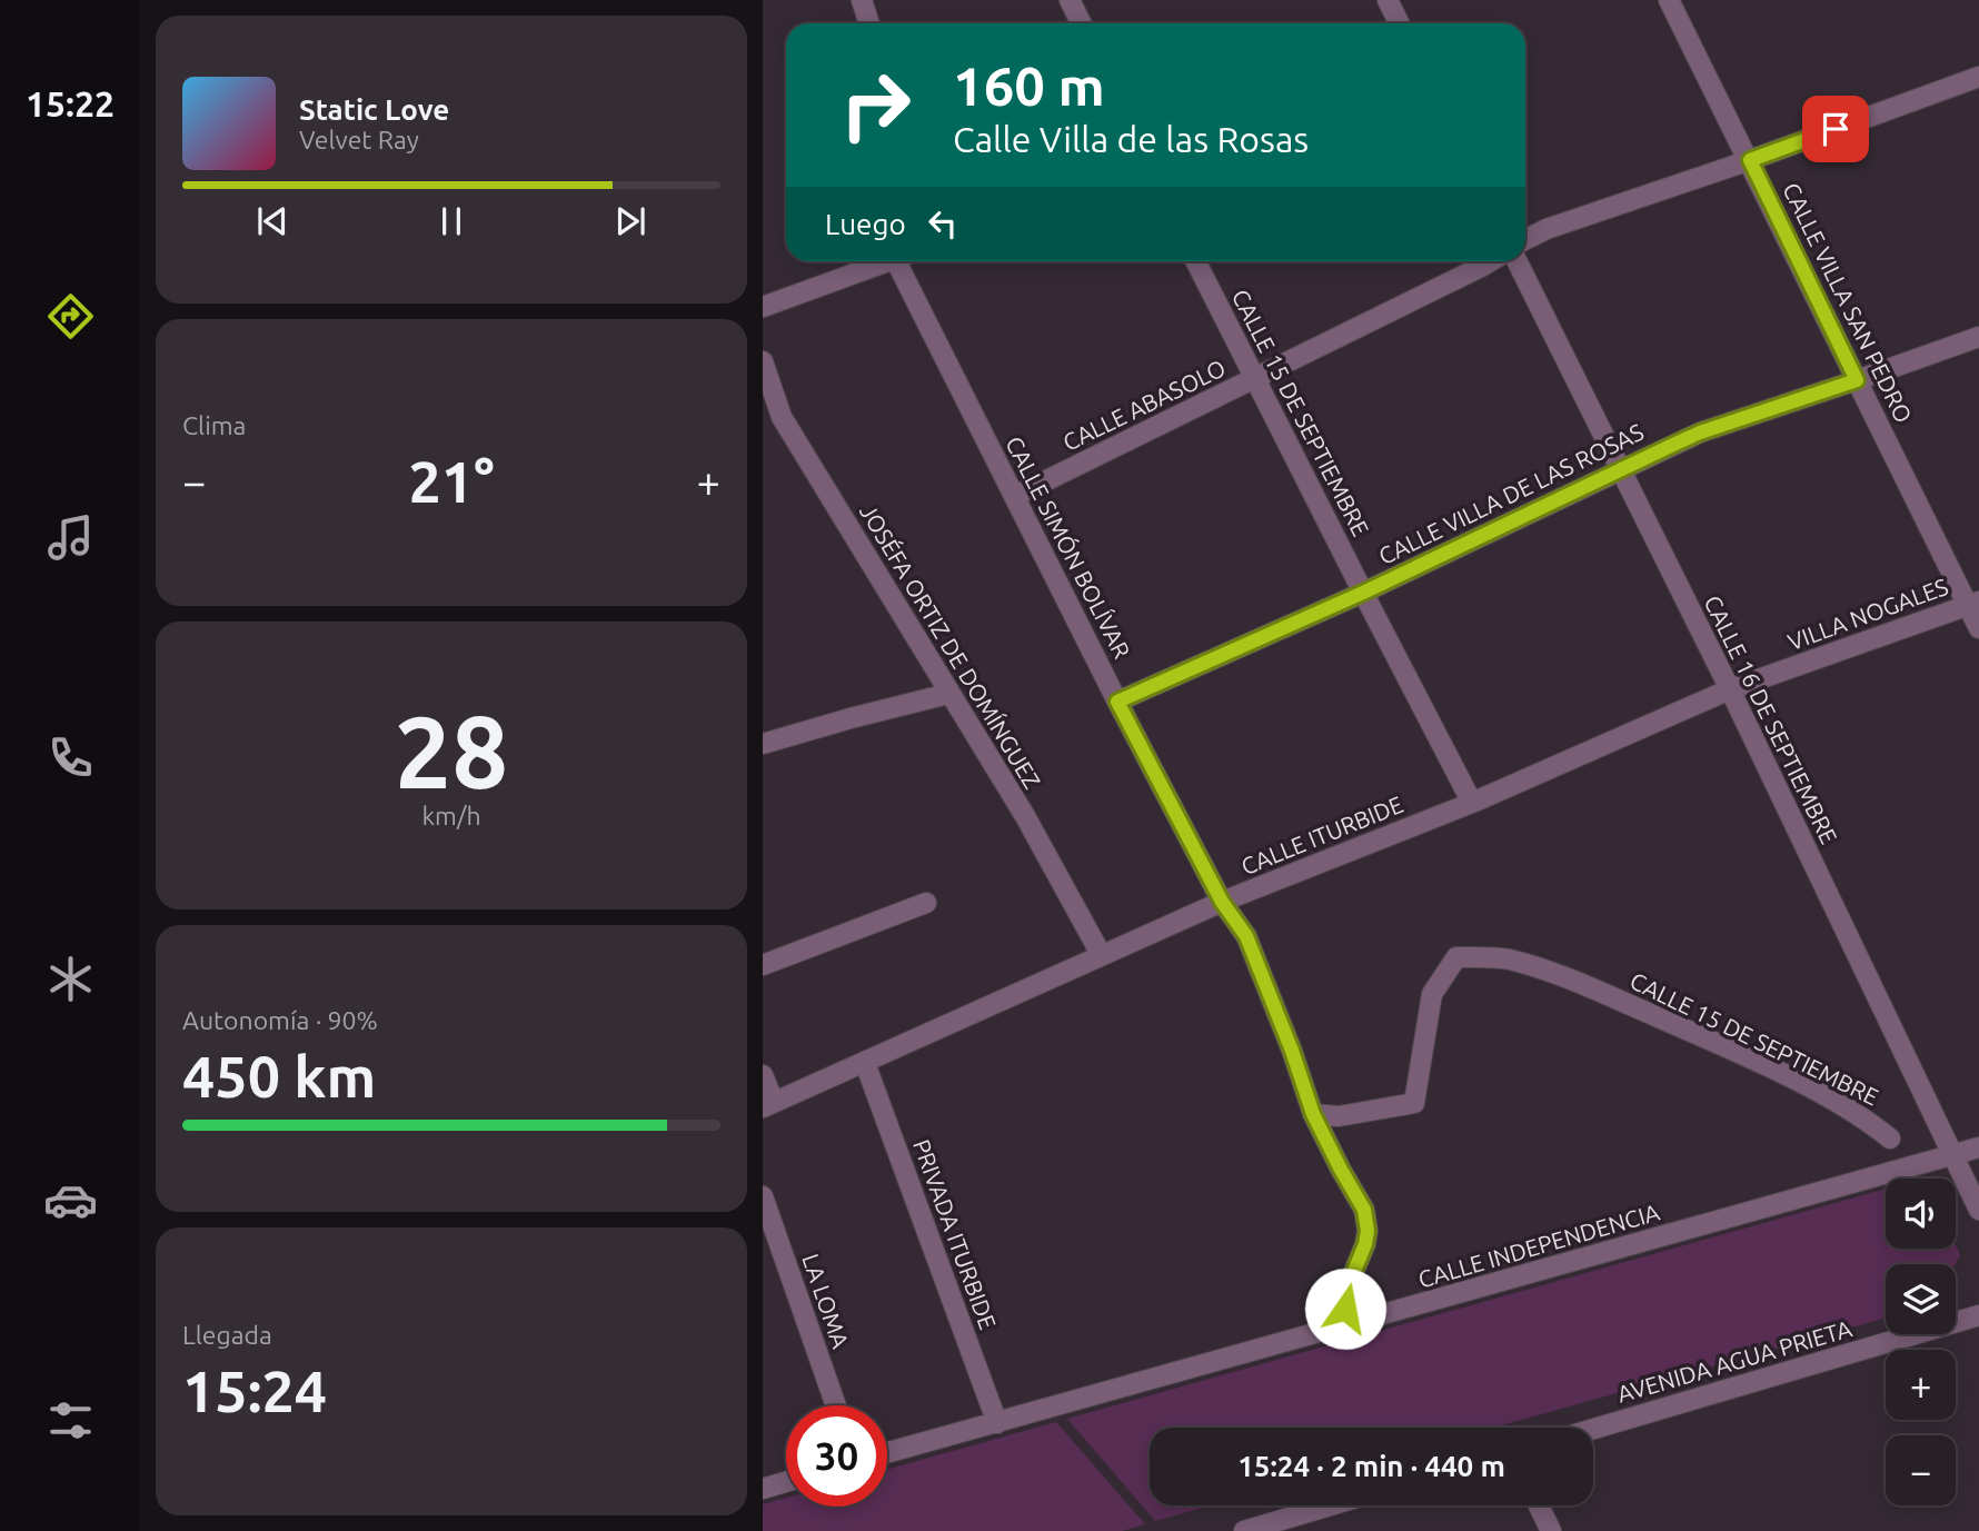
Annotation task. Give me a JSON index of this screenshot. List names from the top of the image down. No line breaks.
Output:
{"streets":{"street":["CALLE VILLA SAN PEDRO","CALLE ABASOLO","CALLE 15 DE SEPTIEMBRE","CALLE VILLA DE LAS ROSAS","CALLE SIMÓN BOLÍVAR","VILLA NOGALES","JOSÉFA ORTIZ DE DOMÍNGUEZ","CALLE 16 DE SEPTIEMBRE","CALLE ITURBIDE","PRIVADA ITURBIDE","CALLE INDEPENDENCIA","LA LOMA","AVENIDA AGUA PRIETA"]},"crossings":[["CALLE VILLA SAN PEDRO","CALLE VILLA DE LAS ROSAS"],["CALLE VILLA SAN PEDRO","VILLA NOGALES"],["CALLE ABASOLO","CALLE 15 DE SEPTIEMBRE"],["CALLE ABASOLO","CALLE SIMÓN BOLÍVAR"],["CALLE 15 DE SEPTIEMBRE","CALLE VILLA DE LAS ROSAS"],["CALLE 15 DE SEPTIEMBRE","CALLE SIMÓN BOLÍVAR"],["CALLE 15 DE SEPTIEMBRE","CALLE ITURBIDE"],["CALLE VILLA DE LAS ROSAS","CALLE SIMÓN BOLÍVAR"],["CALLE VILLA DE LAS ROSAS","CALLE 16 DE SEPTIEMBRE"],["CALLE SIMÓN BOLÍVAR","CALLE ITURBIDE"],["CALLE SIMÓN BOLÍVAR","CALLE INDEPENDENCIA"],["VILLA NOGALES","CALLE 16 DE SEPTIEMBRE"],["VILLA NOGALES","CALLE ITURBIDE"],["JOSÉFA ORTIZ DE DOMÍNGUEZ","CALLE ITURBIDE"],["CALLE 16 DE SEPTIEMBRE","CALLE ITURBIDE"],["CALLE 16 DE SEPTIEMBRE","CALLE INDEPENDENCIA"],["CALLE ITURBIDE","PRIVADA ITURBIDE"],["PRIVADA ITURBIDE","CALLE INDEPENDENCIA"]],"page":{"tabs":"15:22","turn":["160 m","Calle Villa de las Rosas"],"song":["Static Love","Velvet Ray"],"then":"Luego","tile":["Clima",["28","km/h"],["Autonomía · 90%","450 km"],["Llegada","15:24"]],"heat":["−","21°","+"],"map_buttons":["+","−"],"limit":"30","trip":"15:24 · 2 min · 440 m"}}
